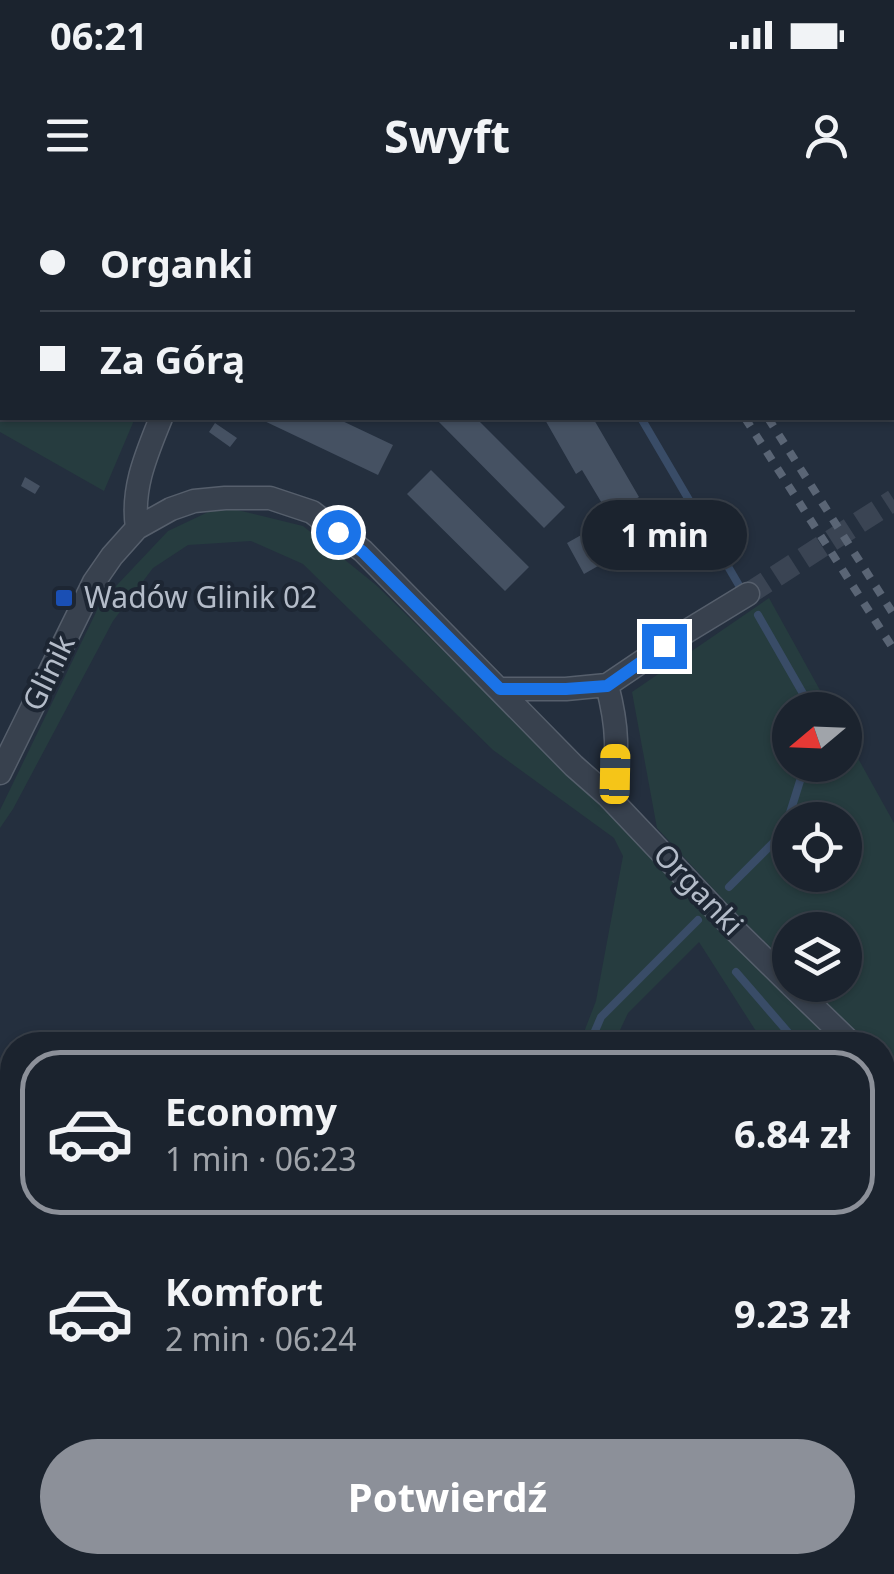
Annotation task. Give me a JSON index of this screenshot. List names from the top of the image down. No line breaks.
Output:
{"streets":{"street":["Glinik","Organki"]},"crossings":[["Glinik","Organki"]],"places":{"transit":["Wadów Glinik 02"]},"north":"left","page":{"status":"06:21","header":"Swyft","banner":["Organki","Za Górą"],"bubble":"1 min","list":[{"name":"Economy","note":"1 min · 06:23","value":"6.84 zł"},{"name":"Komfort","note":"2 min · 06:24","value":"9.23 zł"}],"buttons":"Potwierdź"}}
